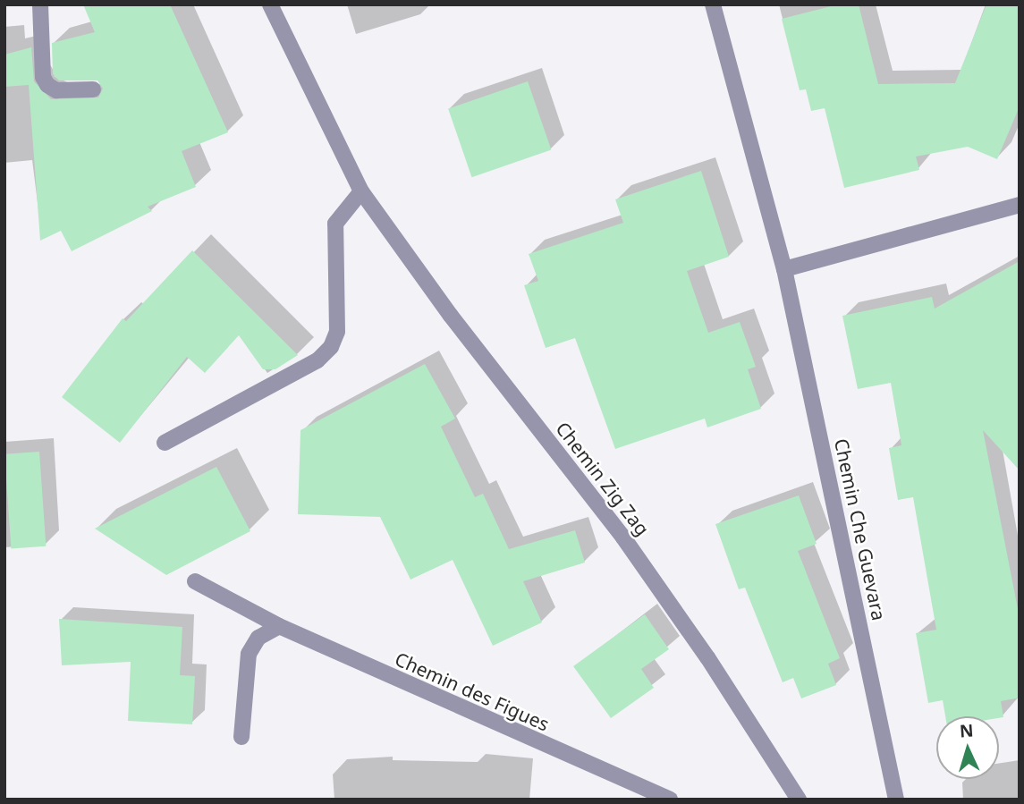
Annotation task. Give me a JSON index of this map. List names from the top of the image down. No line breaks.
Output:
{"streets":{"street":["Chemin Zig Zag","Chemin Che Guevara","Chemin des Figues"]},"north":"top"}
